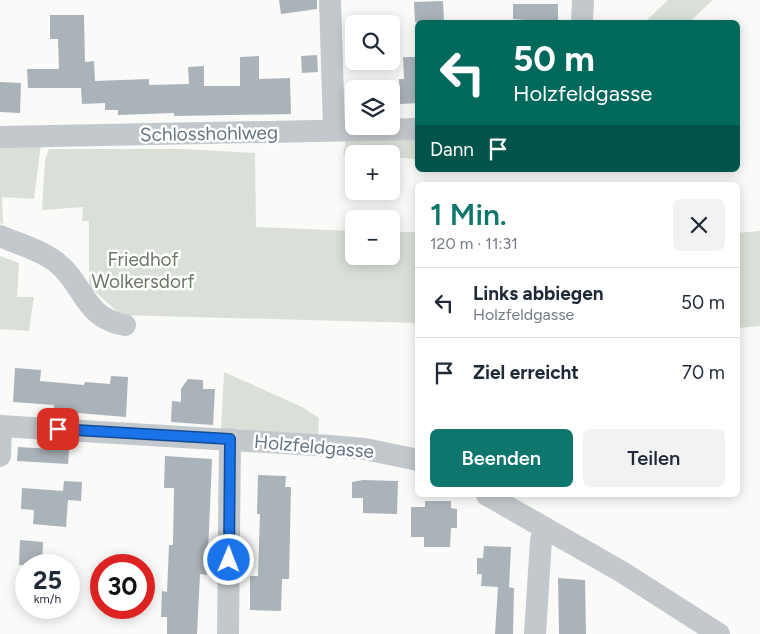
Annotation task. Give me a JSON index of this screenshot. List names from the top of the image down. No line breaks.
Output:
{"streets":{"street":["Schlosshohlweg","Holzfeldgasse"]},"parks":["Friedhof Wolkersdorf"],"page":{"map_buttons":["+","−"],"turn":["50 m","Holzfeldgasse"],"then":"Dann","heading":["1 Min.","120 m · 11:31"],"list":[{"name":"Links abbiegen","note":"Holzfeldgasse","value":"50 m"},{"name":"Ziel erreicht","value":"70 m"}],"buttons":["Beenden","Teilen"],"speed":"25 km/h","limit":"30"}}
